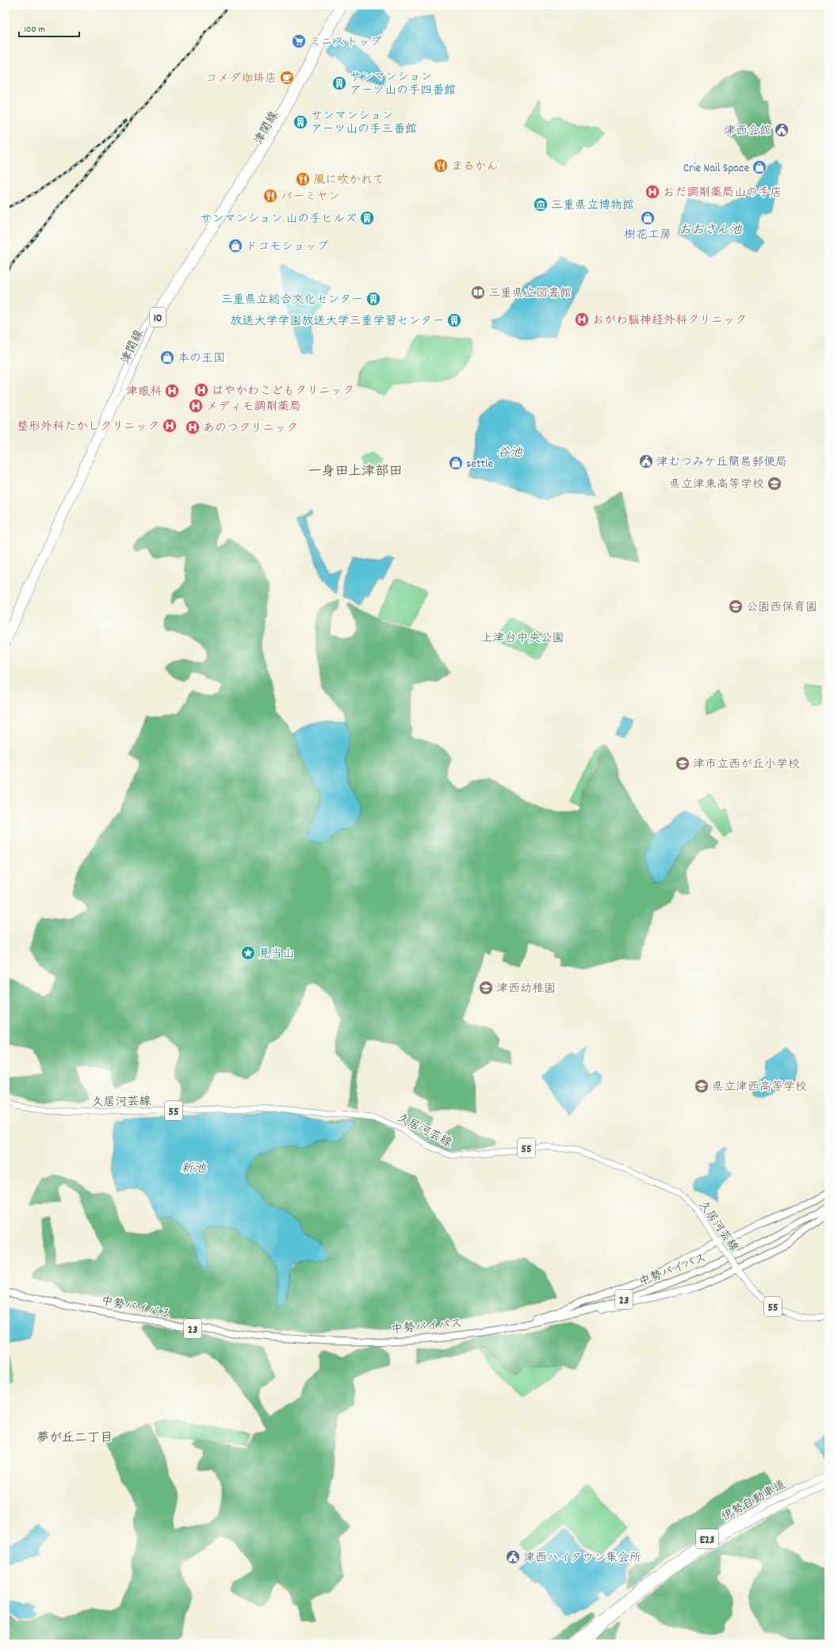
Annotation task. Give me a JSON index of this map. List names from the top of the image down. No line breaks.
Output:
{"streets":{"highway":["中勢バイパス","23","伊勢自動車道","E23"],"main road":["津関線","10","久居河芸線","55"]},"crossings":[["久居河芸線","23"],["中勢バイパス","23"]],"districts":["一身田上津部田","夢が丘二丁目"],"water":["おおさん池","谷池","新池"],"parks":["上津台中央公園"],"places":{"supermarket":["ミニストップ"],"cafe":["コメダ珈琲店"],"building":["サンマンション アーツ山の手四番館","サンマンション アーツ山の手三番館","サンマンション 山の手ヒルズ","三重県立総合文化センター","放送大学学園放送大学三重学習センター"],"public building":["津西会館","津むつみケ丘簡易郵便局","津西ハイタウン集会所"],"restaurant":["まるかん","風に吹かれて","バーミヤン"],"shop":["Crie Nail Space","樹花工房","ドコモショップ","本の王国","settle"],"hospital":["おだ調剤薬局山の手店","おがわ脳神経外科クリニック","はやかわこどもクリニック","津眼科","メディモ調剤薬局","整形外科たかしクリニック","あのつクリニック"],"museum":["三重県立博物館"],"library":["三重県立図書館"],"school or university":["県立津東高等学校","公園西保育園","津市立西が丘小学校","津西幼稚園","県立津西高等学校"],"place":["見当山"]},"scale_bar":"100 m"}
